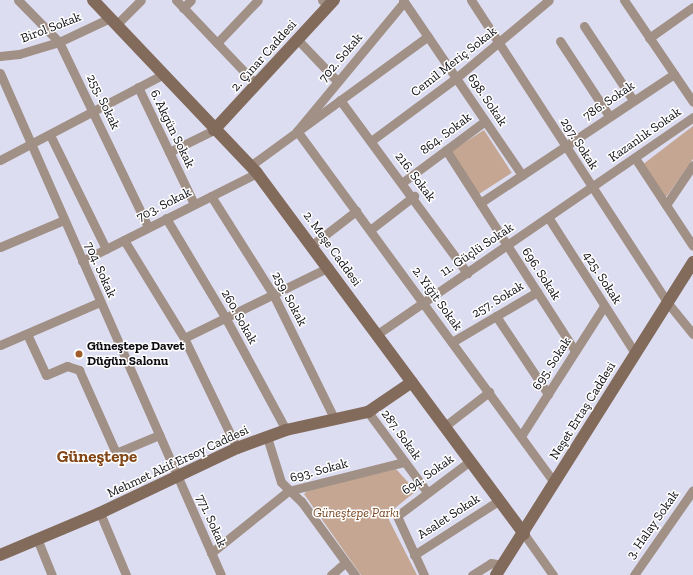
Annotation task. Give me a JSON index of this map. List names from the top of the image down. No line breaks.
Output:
{"streets":{"street":["Birol Sokak","2. Çınar Caddesi","702. Sokak","Cemil Meriç Sokak","698. Sokak","786. Sokak","255. Sokak","6. Akgün Sokak","864. Sokak","Kazanlık Sokak","297. Sokak","216. Sokak","703. Sokak","2. Meşe Caddesi","11. Güçlü Sokak","704. Sokak","696. Sokak","425. Sokak","259. Sokak","2. Yiğit Sokak","257. Sokak","260. Sokak","695. Sokak","Neşet Ertaş Caddesi","287. Sokak","Mehmet Akif Ersoy Caddesi","693. Sokak","694. Sokak","Asalet Sokak","771. Sokak","3. Halay Sokak"]},"crossings":[["Birol Sokak","255. Sokak"],["Birol Sokak","2. Meşe Caddesi"],["2. Çınar Caddesi","2. Meşe Caddesi"],["702. Sokak","698. Sokak"],["702. Sokak","216. Sokak"],["702. Sokak","703. Sokak"],["702. Sokak","2. Meşe Caddesi"],["702. Sokak","2. Yiğit Sokak"],["Cemil Meriç Sokak","698. Sokak"],["Cemil Meriç Sokak","297. Sokak"],["Cemil Meriç Sokak","216. Sokak"],["698. Sokak","786. Sokak"],["698. Sokak","864. Sokak"],["786. Sokak","297. Sokak"],["786. Sokak","696. Sokak"],["255. Sokak","703. Sokak"],["6. Akgün Sokak","703. Sokak"],["864. Sokak","216. Sokak"],["864. Sokak","696. Sokak"],["Kazanlık Sokak","297. Sokak"],["Kazanlık Sokak","11. Güçlü Sokak"],["297. Sokak","11. Güçlü Sokak"],["297. Sokak","Neşet Ertaş Caddesi"],["216. Sokak","11. Güçlü Sokak"],["703. Sokak","2. Meşe Caddesi"],["703. Sokak","704. Sokak"],["703. Sokak","259. Sokak"],["703. Sokak","260. Sokak"],["2. Meşe Caddesi","11. Güçlü Sokak"],["2. Meşe Caddesi","Neşet Ertaş Caddesi"],["2. Meşe Caddesi","Mehmet Akif Ersoy Caddesi"],["2. Meşe Caddesi","694. Sokak"],["2. Meşe Caddesi","Asalet Sokak"],["11. Güçlü Sokak","696. Sokak"],["11. Güçlü Sokak","425. Sokak"],["11. Güçlü Sokak","2. Yiğit Sokak"],["704. Sokak","Mehmet Akif Ersoy Caddesi"],["704. Sokak","771. Sokak"],["696. Sokak","257. Sokak"],["696. Sokak","695. Sokak"],["425. Sokak","695. Sokak"],["425. Sokak","Neşet Ertaş Caddesi"],["259. Sokak","Mehmet Akif Ersoy Caddesi"],["2. Yiğit Sokak","257. Sokak"],["2. Yiğit Sokak","695. Sokak"],["2. Yiğit Sokak","Neşet Ertaş Caddesi"],["260. Sokak","Mehmet Akif Ersoy Caddesi"],["287. Sokak","Mehmet Akif Ersoy Caddesi"],["287. Sokak","693. Sokak"],["287. Sokak","694. Sokak"],["Mehmet Akif Ersoy Caddesi","771. Sokak"],["693. Sokak","771. Sokak"],["694. Sokak","Asalet Sokak"]],"districts":["Güneştepe"],"parks":["Güneştepe Parkı"],"places":["Güneştepe Davet Düğün Salonu"]}
